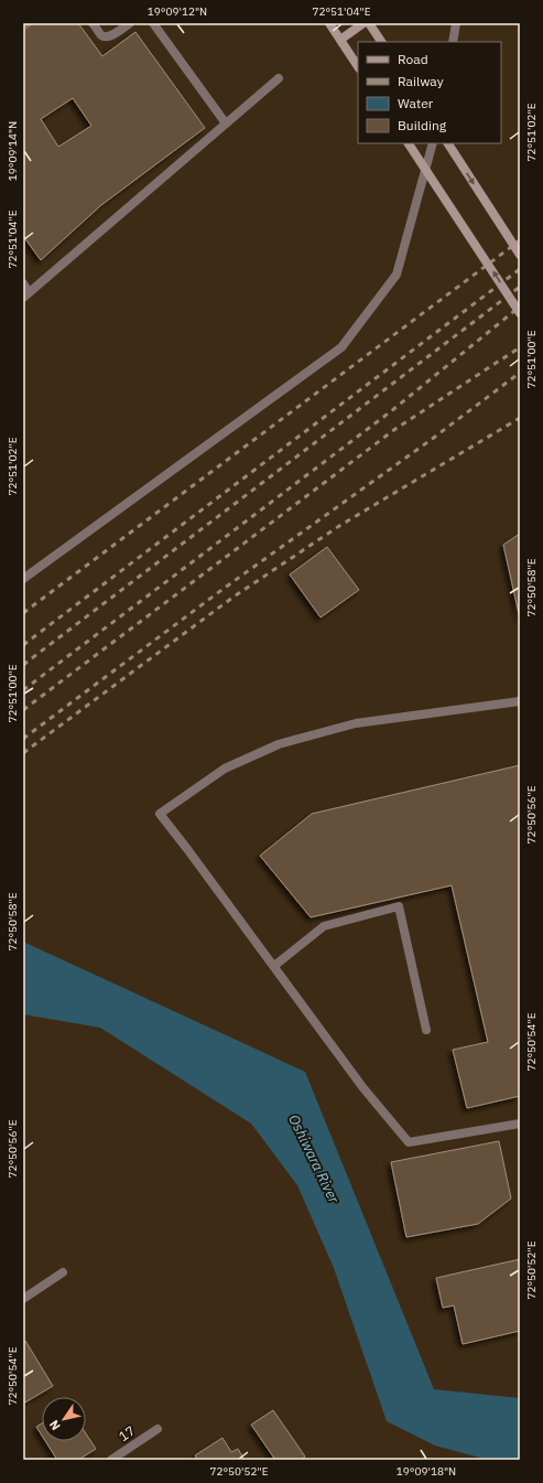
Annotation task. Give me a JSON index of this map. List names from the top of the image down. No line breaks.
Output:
{"streets":{"street":["17"]},"water":["Oshiwara River"],"legend":["Road","Railway","Water","Building"],"north":"bottom left","coordinates":["19°09'12\"N","72°51'04\"E","72°51'02\"E","19°09'14\"N","72°51'00\"E","72°50'58\"E","72°50'56\"E","72°50'54\"E","72°50'52\"E","19°09'18\"N"]}
